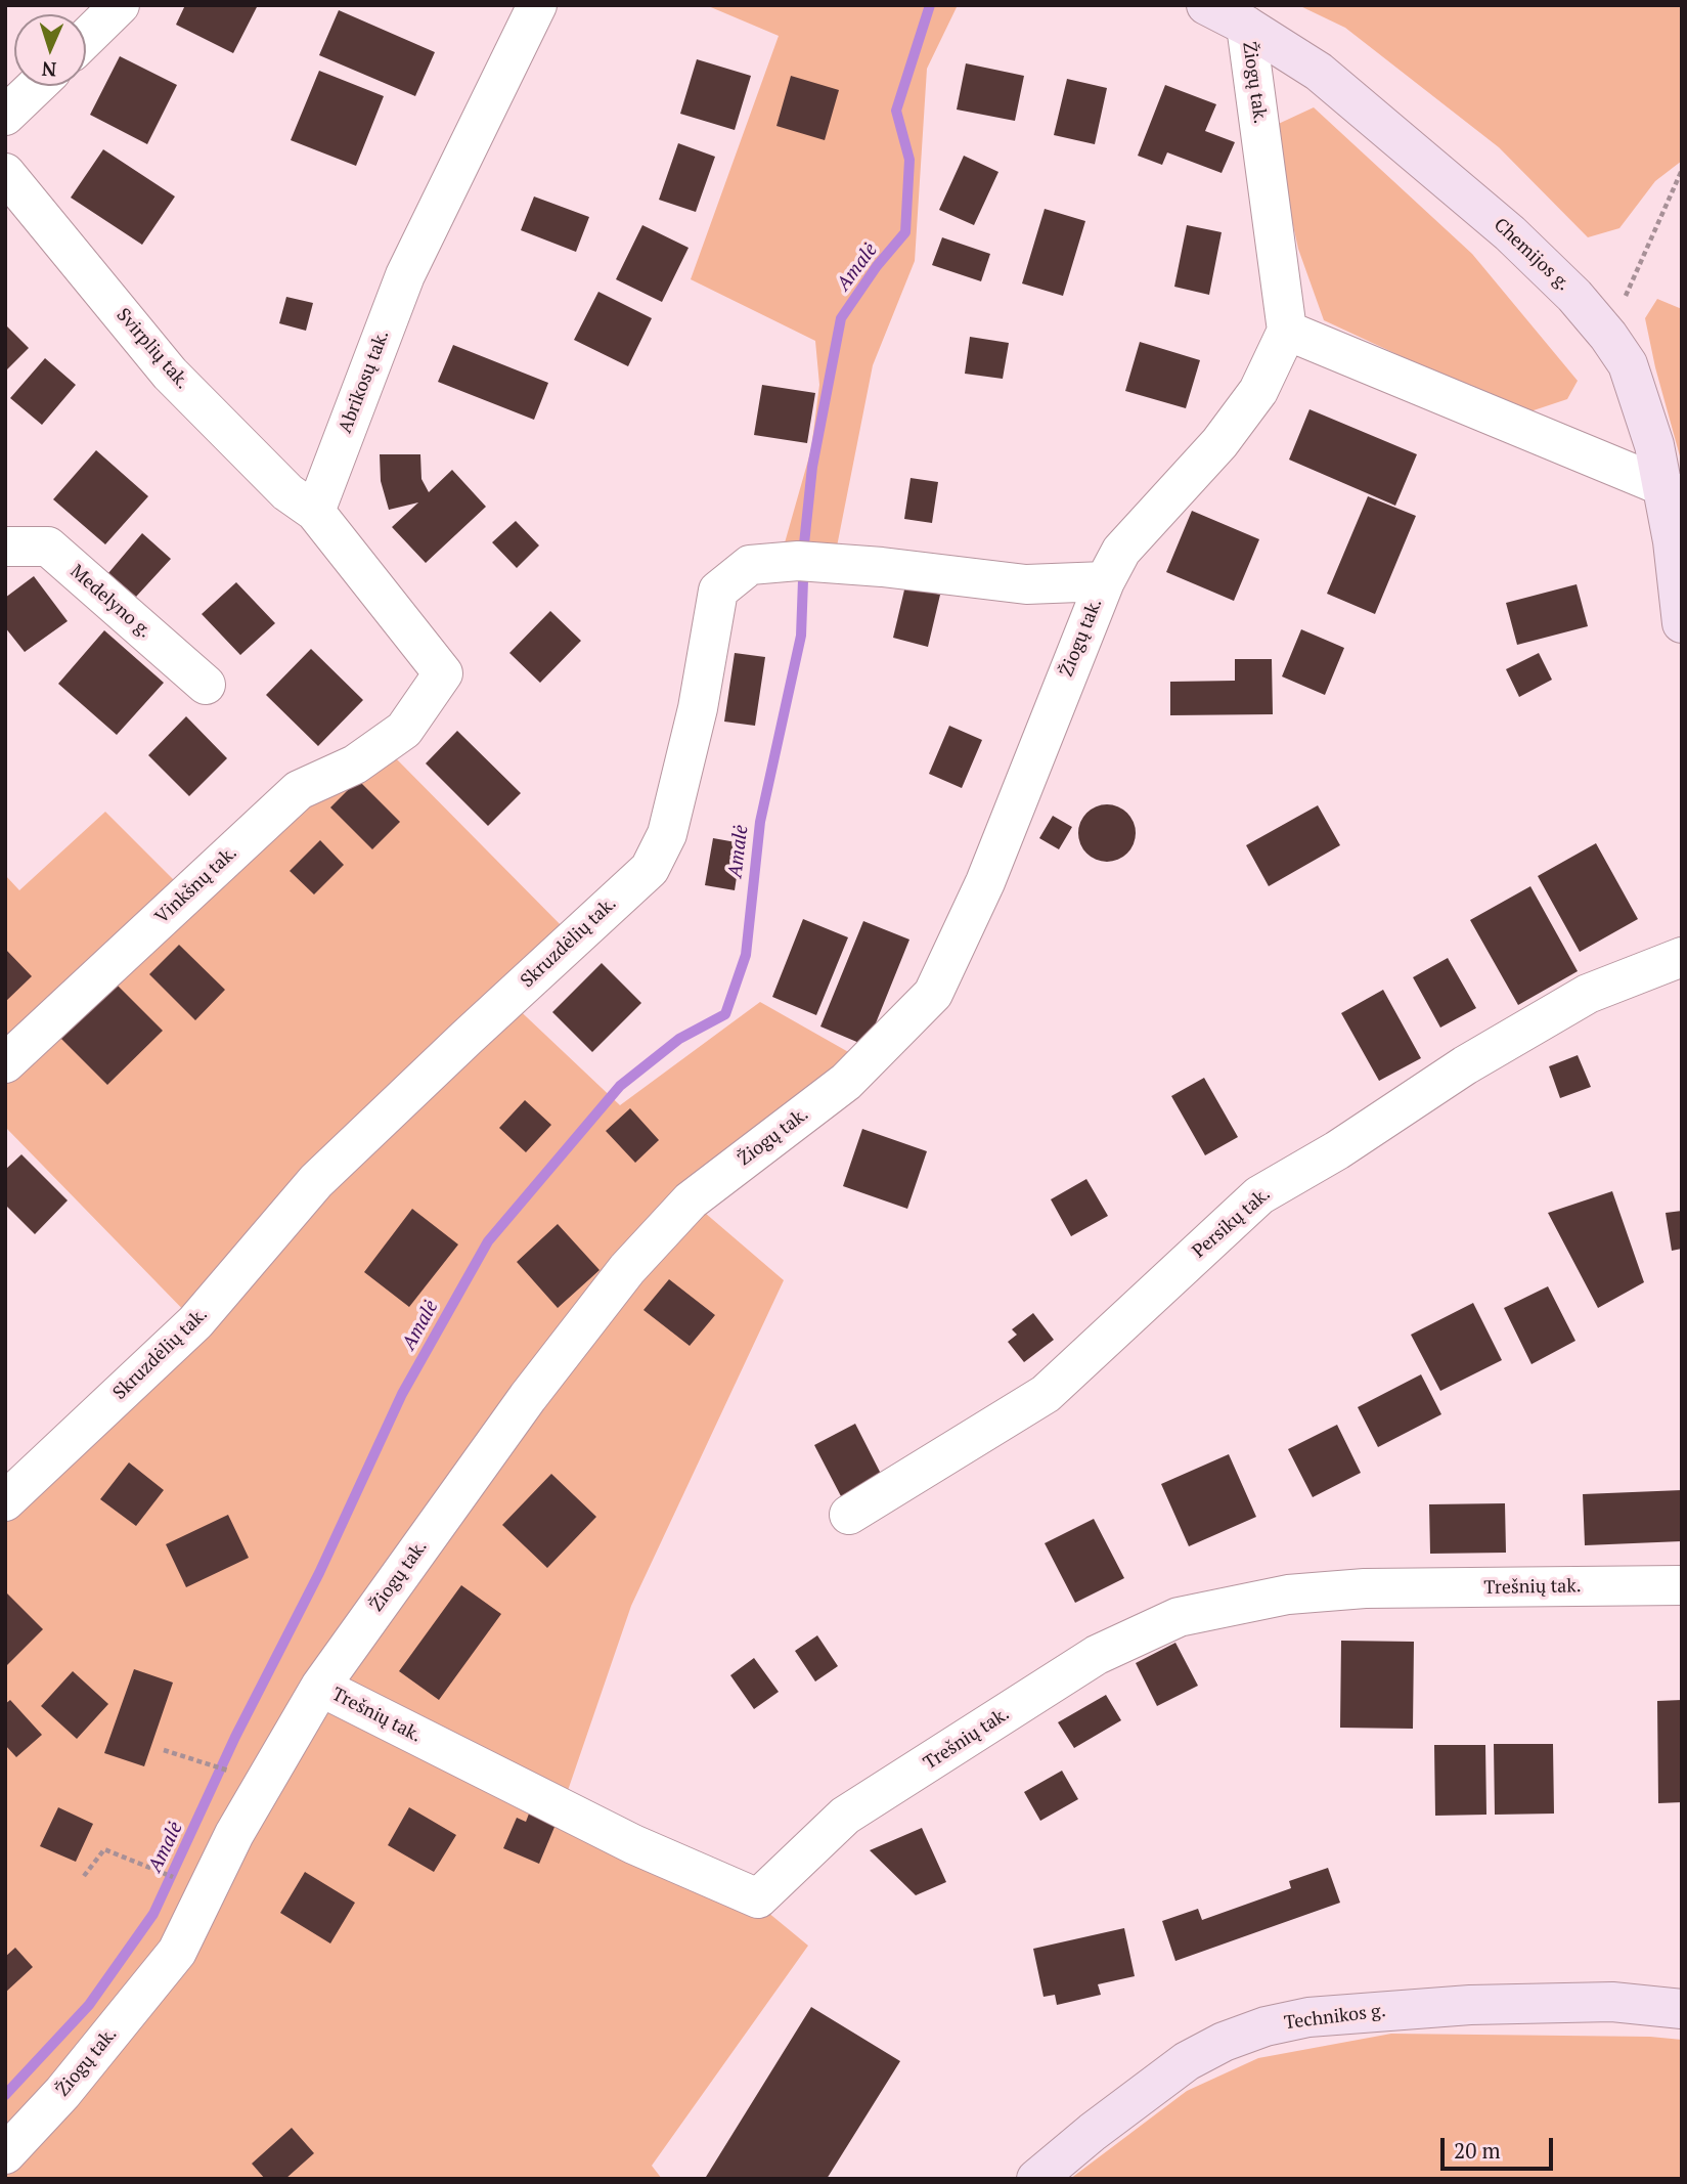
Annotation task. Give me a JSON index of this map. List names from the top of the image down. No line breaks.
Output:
{"streets":{"main road":["Chemijos g.","Technikos g."],"street":["Žiogų tak.","Svirplių tak.","Abrikosų tak.","Medelyno g.","Vinkšnų tak.","Skruzdėlių tak.","Persikų tak.","Trešnių tak."]},"crossings":[["Žiogų tak.","Chemijos g."],["Žiogų tak.","Skruzdėlių tak."],["Žiogų tak.","Trešnių tak."],["Svirplių tak.","Abrikosų tak."],["Svirplių tak.","Vinkšnų tak."],["Abrikosų tak.","Vinkšnų tak."]],"water":["Amalė"],"scale_bar":"20 m","north":"bottom"}
